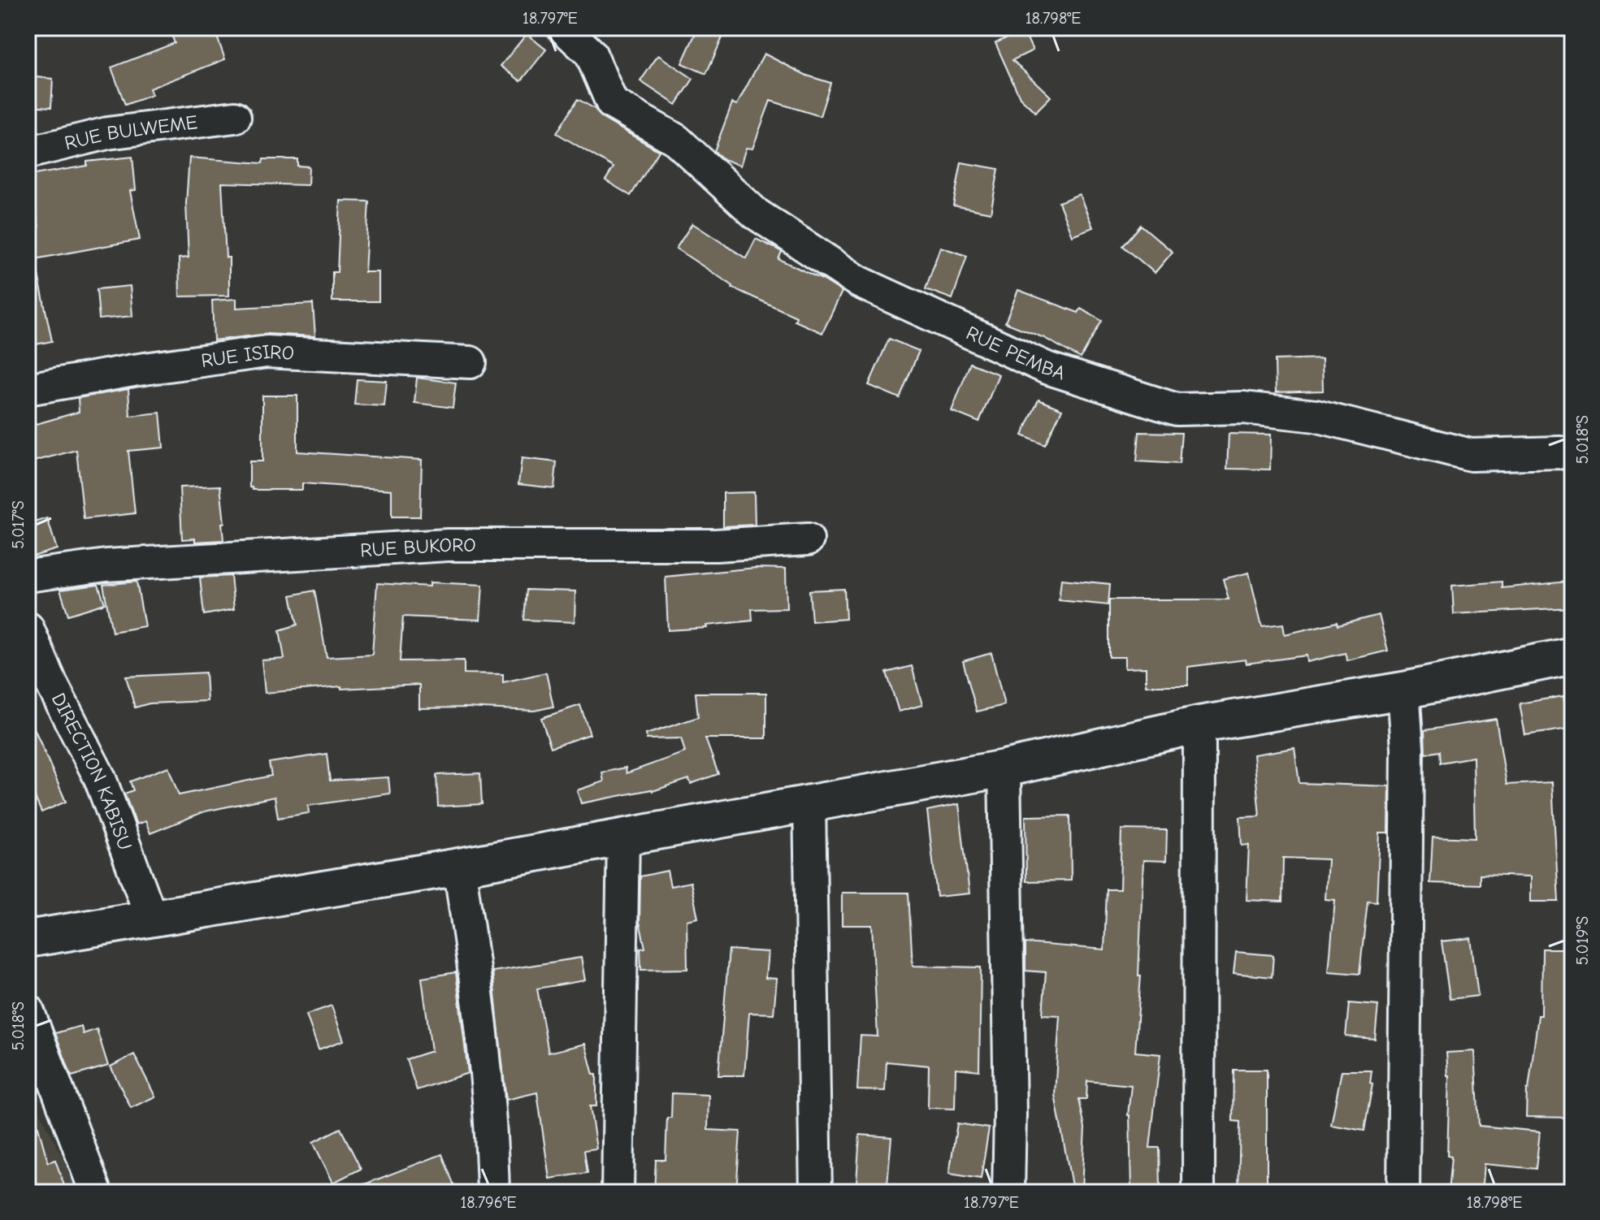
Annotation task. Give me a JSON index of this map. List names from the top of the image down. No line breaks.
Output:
{"streets":{"street":["RUE BULWEME","RUE PEMBA","RUE ISIRO","RUE BUKORO","DIRECTION KABISU"]},"coordinates":["18.797°E","18.798°E","5.018°S","5.017°S","5.019°S","18.796°E"]}
